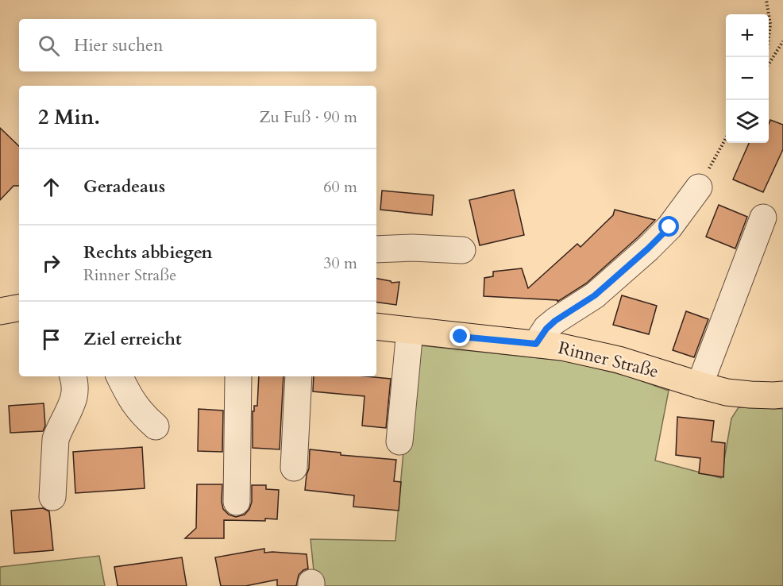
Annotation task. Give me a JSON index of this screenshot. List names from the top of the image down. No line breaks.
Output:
{"streets":{"main road":["Rinner Straße"]},"page":{"map_buttons":["+","−"],"search":"Hier suchen","heading":["2 Min.","Zu Fuß · 90 m"],"list":[["Geradeaus","60 m"],["Rechts abbiegen","Rinner Straße","30 m"],"Ziel erreicht"]}}
